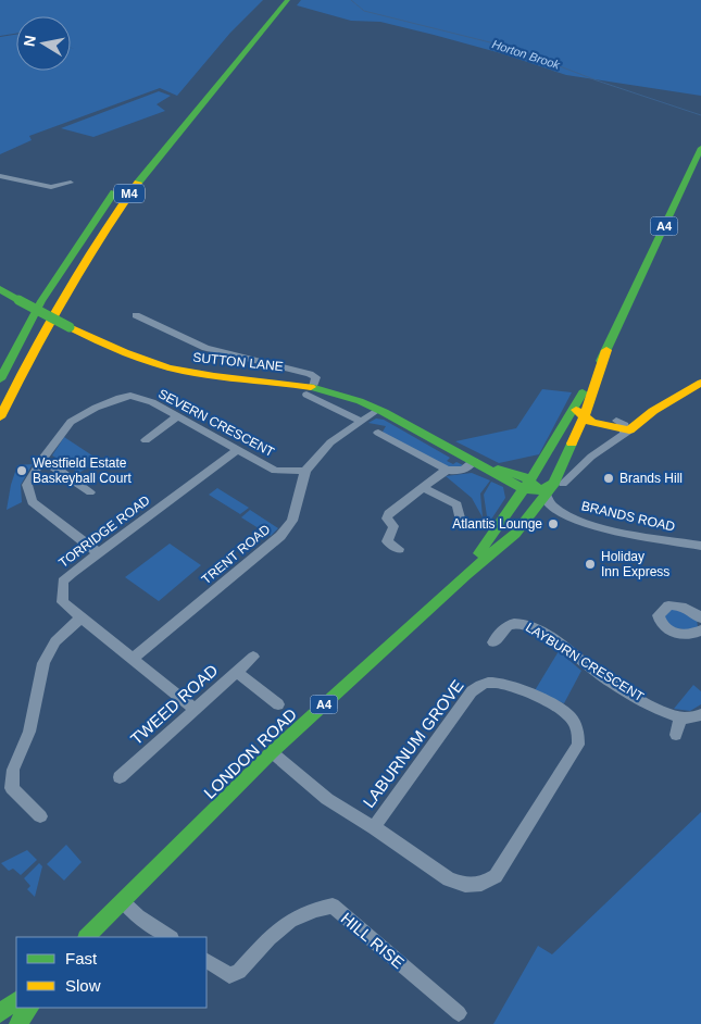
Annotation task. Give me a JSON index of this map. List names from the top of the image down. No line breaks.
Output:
{"streets":{"main road":["M4","A4","SUTTON LANE","LONDON ROAD"],"street":["SEVERN CRESCENT","BRANDS ROAD","TORRIDGE ROAD","TRENT ROAD","LAYBURN CRESCENT","TWEED ROAD","LABURNUM GROVE","HILL RISE"]},"crossings":[["A4","LONDON ROAD"],["SUTTON LANE","BRANDS ROAD"],["SUTTON LANE","TRENT ROAD"],["SUTTON LANE","LONDON ROAD"],["SEVERN CRESCENT","TORRIDGE ROAD"],["SEVERN CRESCENT","TRENT ROAD"],["BRANDS ROAD","LONDON ROAD"],["TORRIDGE ROAD","TRENT ROAD"],["TORRIDGE ROAD","TWEED ROAD"],["LABURNUM GROVE","LONDON ROAD"]],"water":["Horton Brook"],"places":["Westfield Estate Baskeyball Court","Brands Hill","Atlantis Lounge","Holiday Inn Express"],"legend":["Fast","Slow"],"north":"left"}
